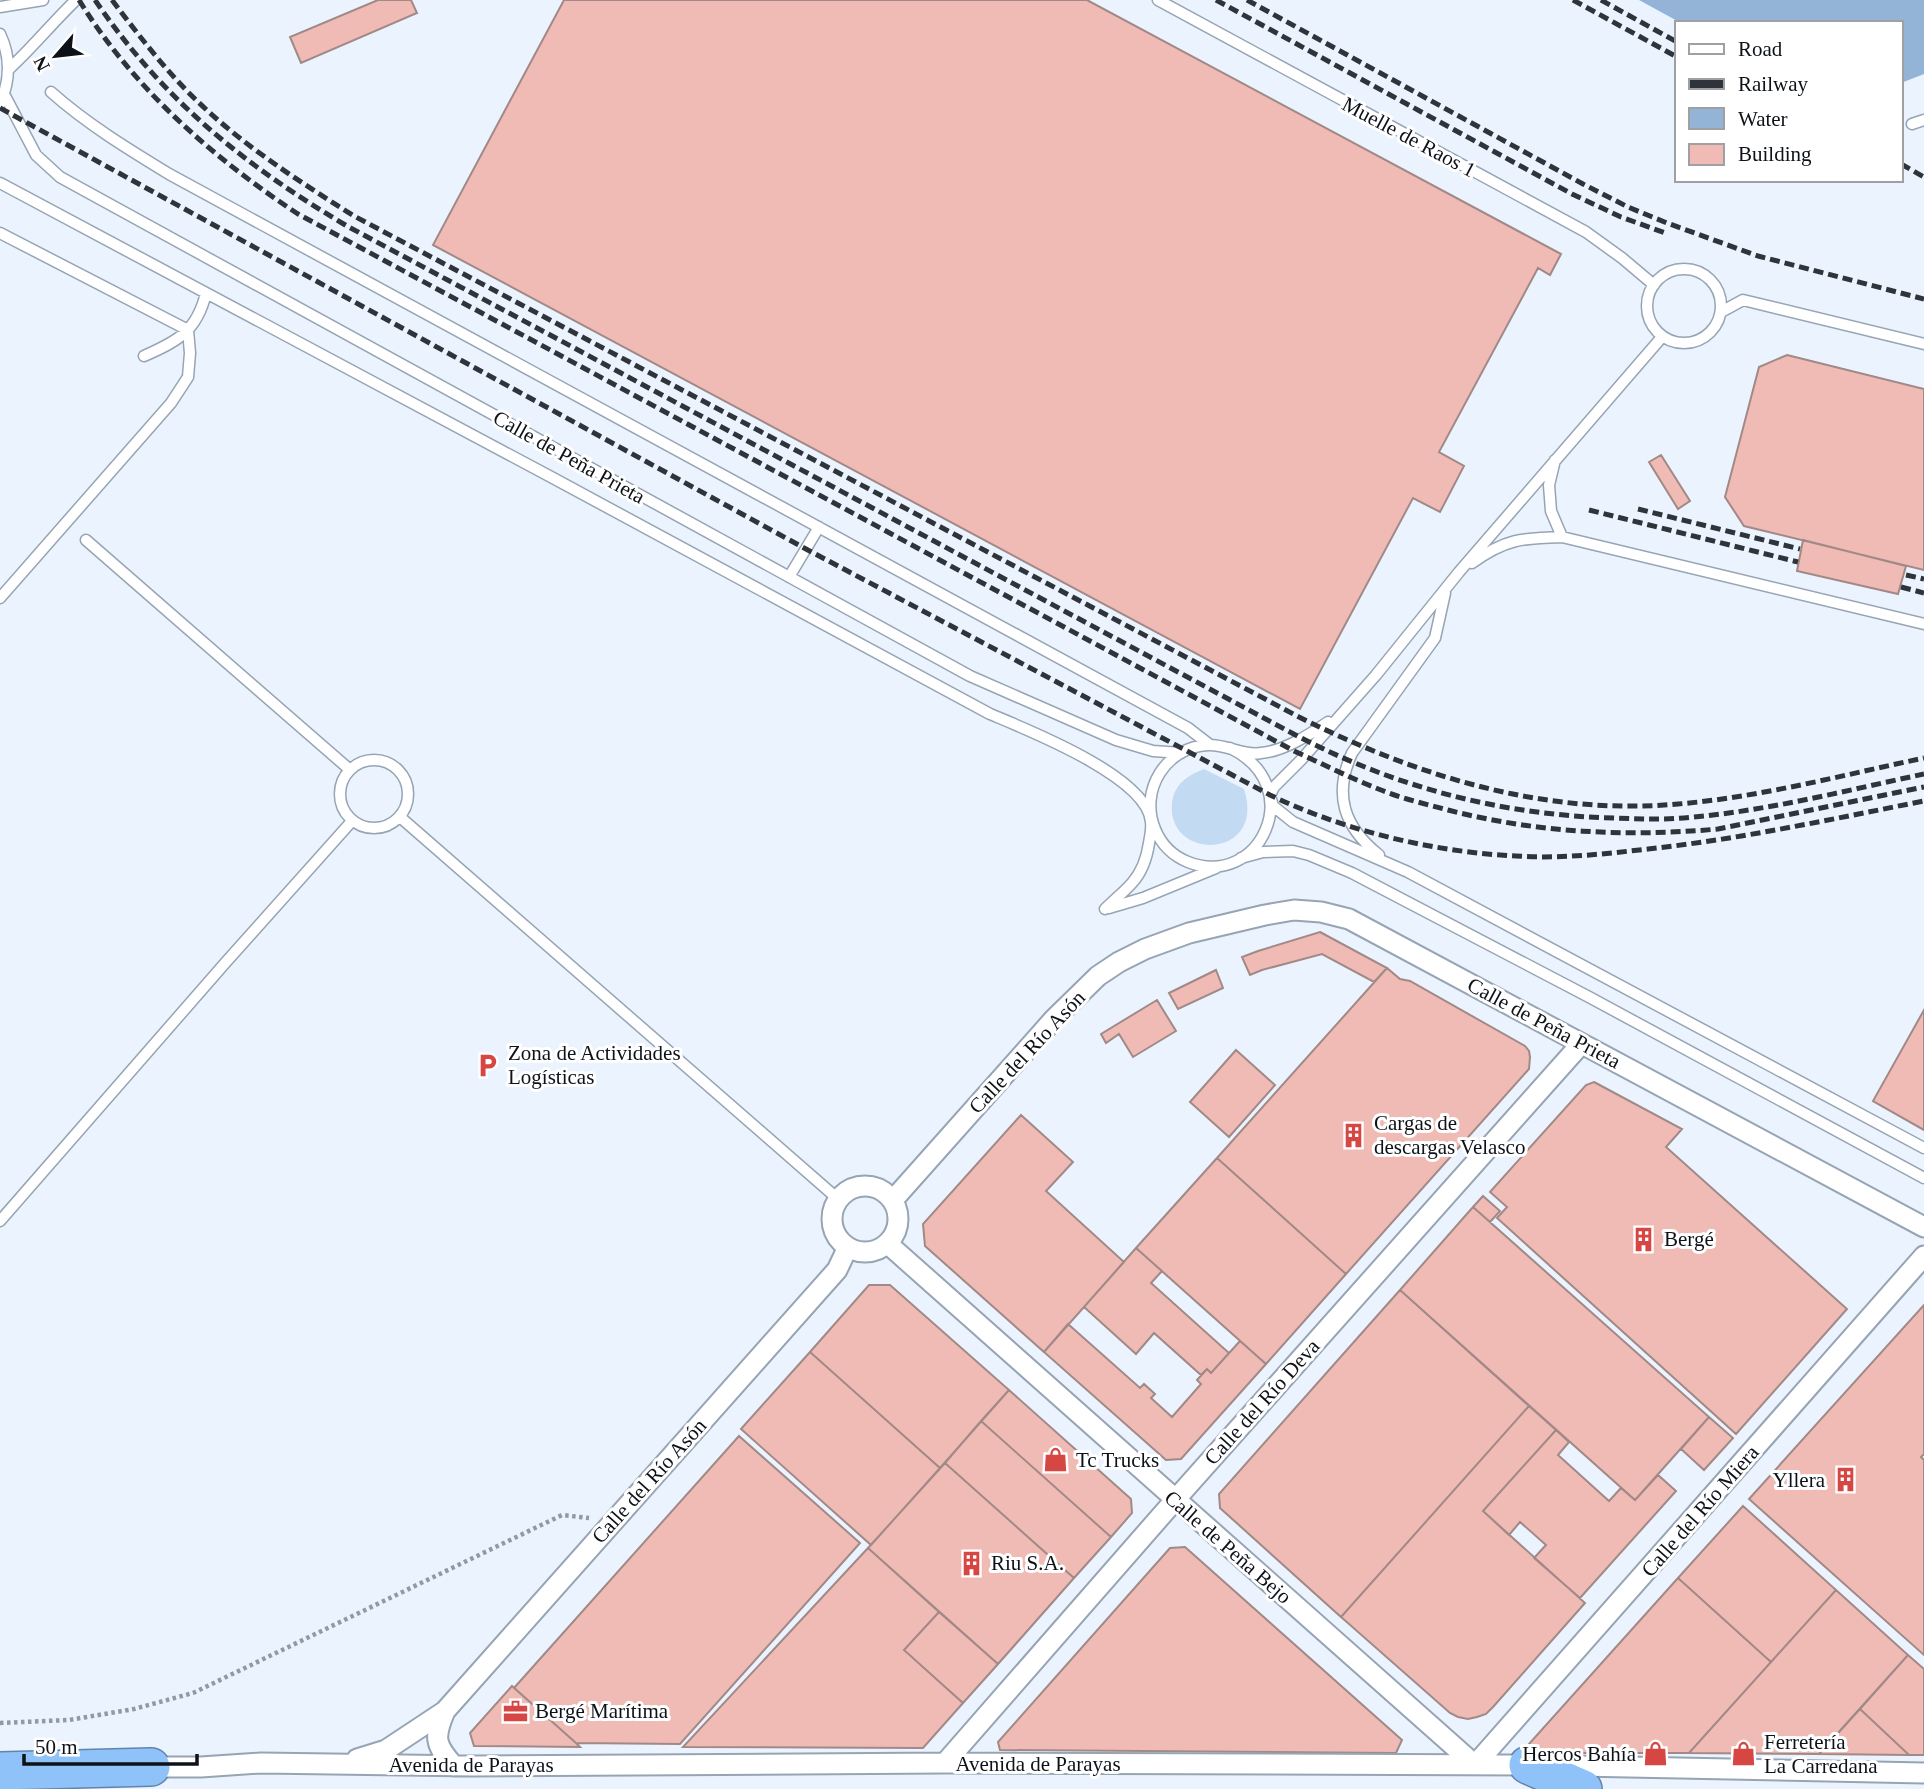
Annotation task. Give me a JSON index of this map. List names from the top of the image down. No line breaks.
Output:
{"streets":{"street":["Calle de Peña Prieta","Calle del Río Asón","Calle del Río Deva","Calle del Río Miera","Calle de Peña Bejo","Avenida de Parayas"],"lane":["Muelle de Raos 1"]},"crossings":[["Calle de Peña Prieta","Calle del Río Asón"],["Calle de Peña Prieta","Calle del Río Deva"],["Calle del Río Asón","Calle de Peña Bejo"],["Calle del Río Asón","Avenida de Parayas"],["Calle del Río Deva","Calle de Peña Bejo"],["Calle del Río Deva","Avenida de Parayas"],["Calle del Río Miera","Calle de Peña Bejo"],["Calle del Río Miera","Avenida de Parayas"],["Calle de Peña Bejo","Avenida de Parayas"]],"places":{"parking":["Zona de Actividades Logísticas"],"building":["Cargas de descargas Velasco","Bergé","Yllera","Riu S.A."],"shop":["Tc Trucks","Hercos Bahía","Ferretería La Carredana"],"office":["Bergé Marítima"]},"legend":["Road","Railway","Water","Building"],"scale_bar":"50 m","north":"bottom left"}
